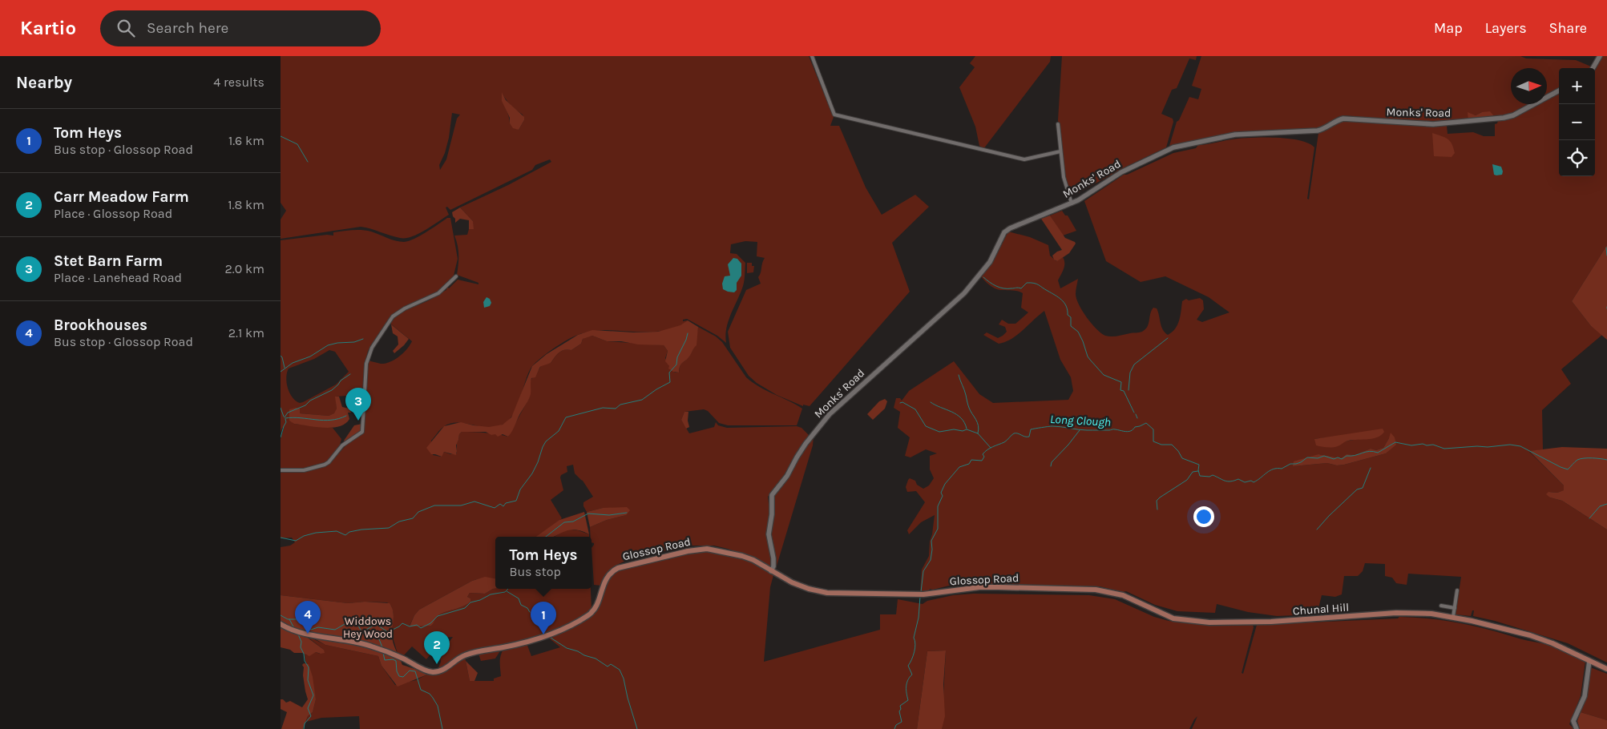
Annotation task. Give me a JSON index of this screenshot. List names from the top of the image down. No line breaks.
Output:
{"streets":{"main road":["Glossop Road","Chunal Hill"],"street":["Monks' Road"]},"crossings":[["Monks' Road","Glossop Road"],["Glossop Road","Chunal Hill"]],"water":["Long Clough"],"parks":["Widdows Hey Wood"],"north":"right","page":{"header":"Kartio","search":"Search here","nav":["Map","Layers","Share"],"heading":["Nearby","4 results"],"map_buttons":["+","−"],"list":[{"mark":"1","name":"Tom Heys","note":"Bus stop · Glossop Road","value":"1.6 km"},{"mark":"2","name":"Carr Meadow Farm","note":"Place · Glossop Road","value":"1.8 km"},{"mark":"3","name":"Stet Barn Farm","note":"Place · Lanehead Road","value":"2.0 km"},{"mark":"4","name":"Brookhouses","note":"Bus stop · Glossop Road","value":"2.1 km"}],"pins":["3","4","1","2"],"popup":["Tom Heys","Bus stop"]}}
